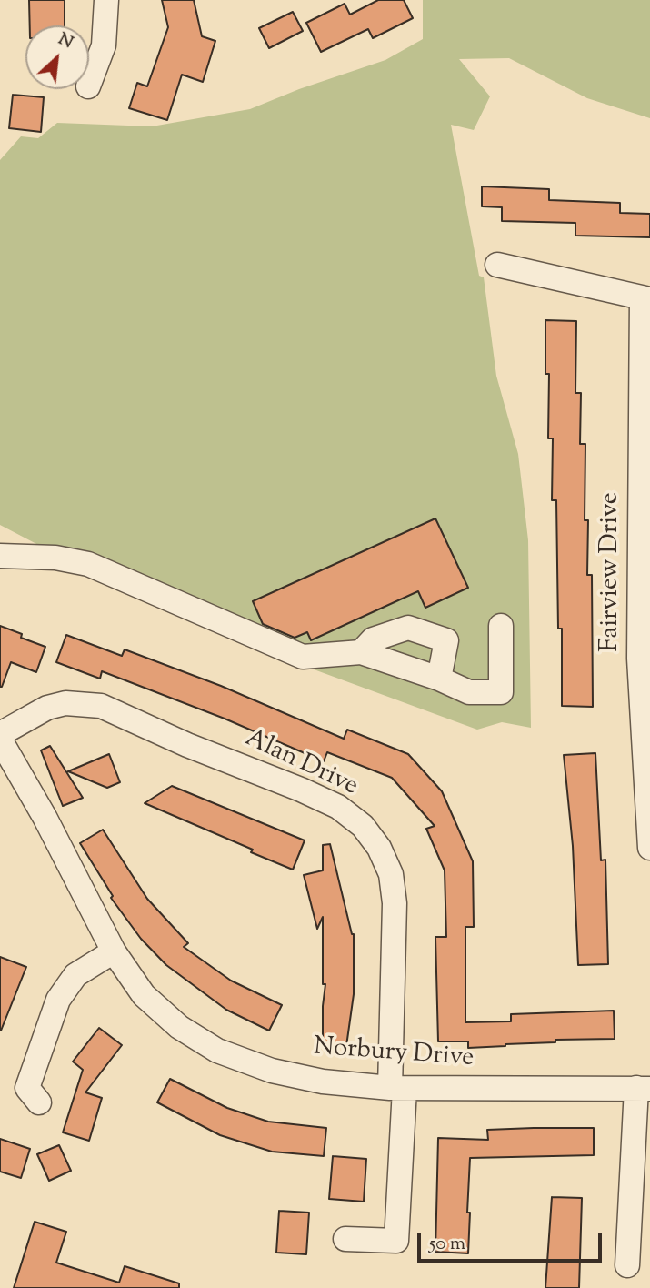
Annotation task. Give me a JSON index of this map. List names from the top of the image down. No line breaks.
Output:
{"streets":{"street":["Fairview Drive","Alan Drive","Norbury Drive"]},"crossings":[["Alan Drive","Norbury Drive"]],"scale_bar":"50 m","north":"top right"}
